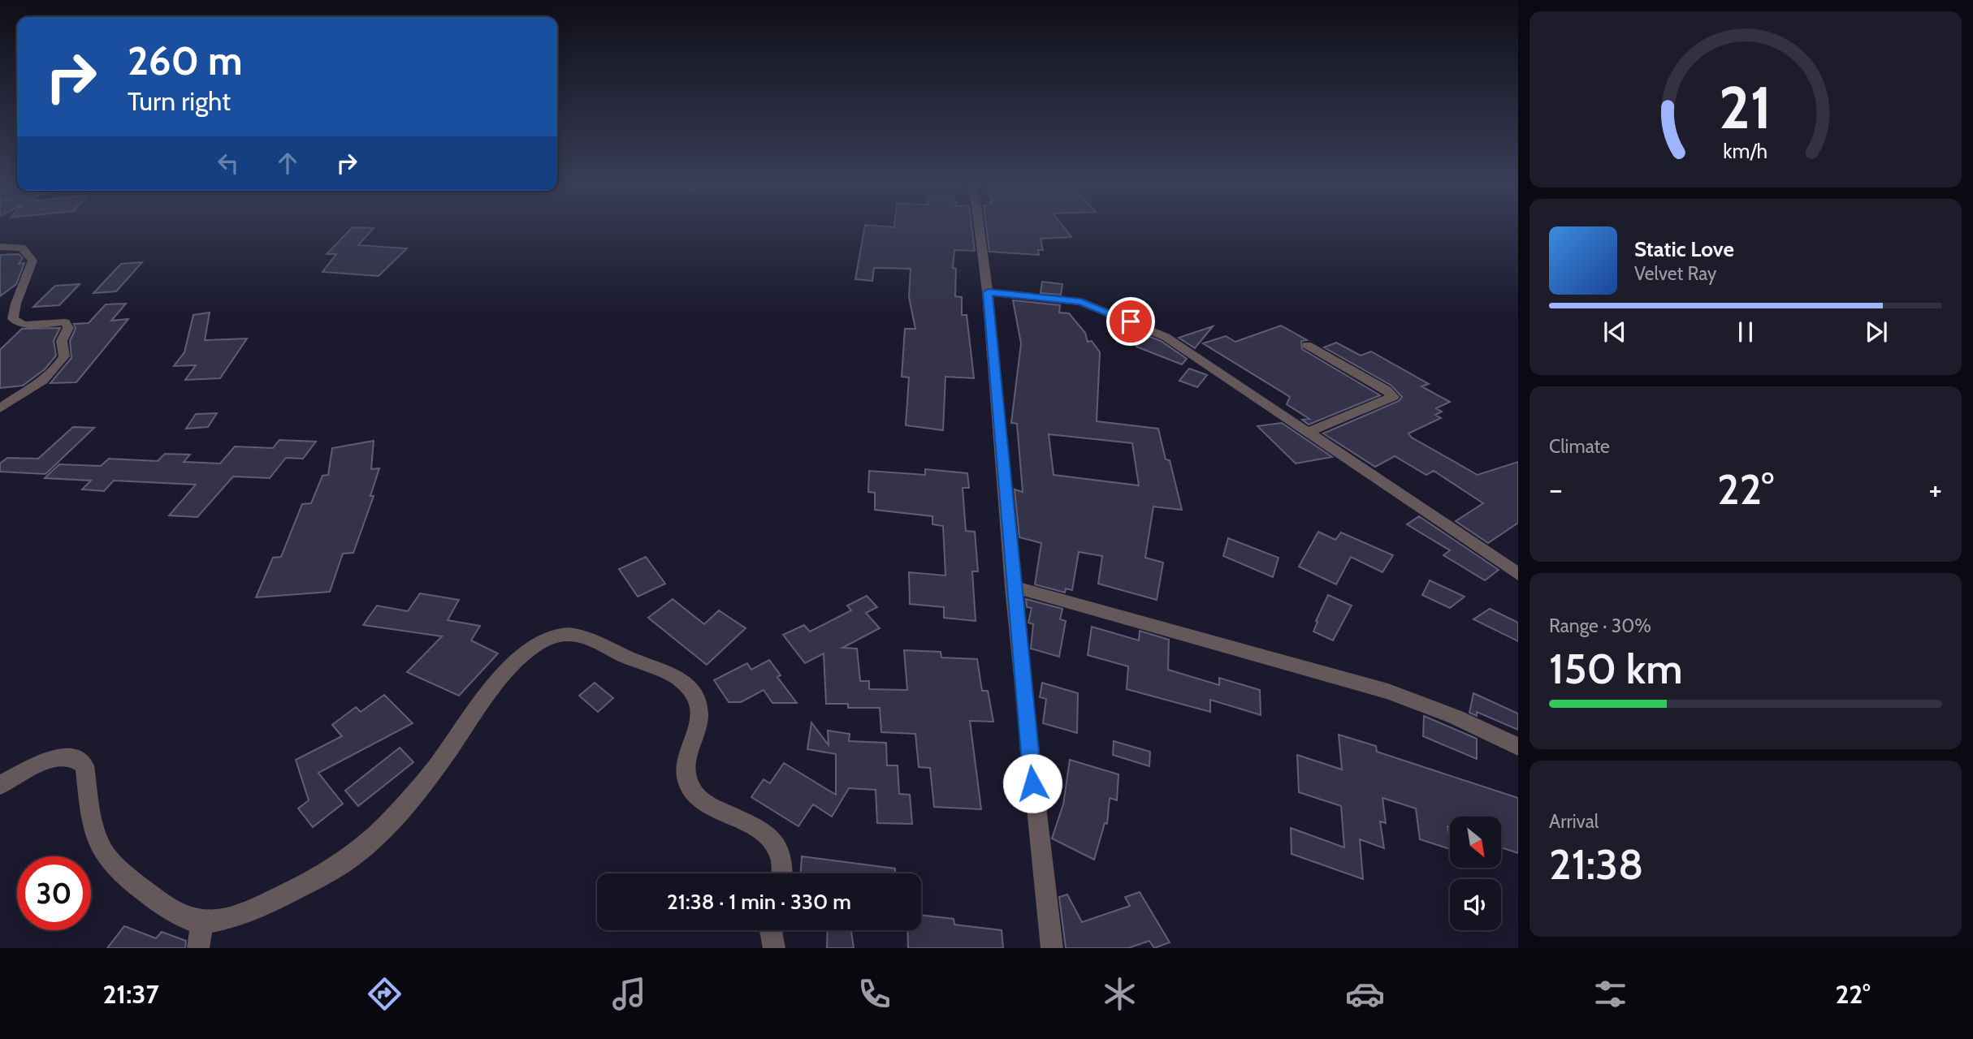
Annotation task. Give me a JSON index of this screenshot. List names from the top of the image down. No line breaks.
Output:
{"north":"bottom right","page":{"turn":["260 m","Turn right"],"song":["Static Love","Velvet Ray"],"tile":["Climate",["Range · 30%","150 km"],["Arrival","21:38"]],"heat":["−","22°","+"],"limit":"30","trip":"21:38 · 1 min · 330 m","tabs":["21:37","22°"],"gauge":["21","km/h"]}}
